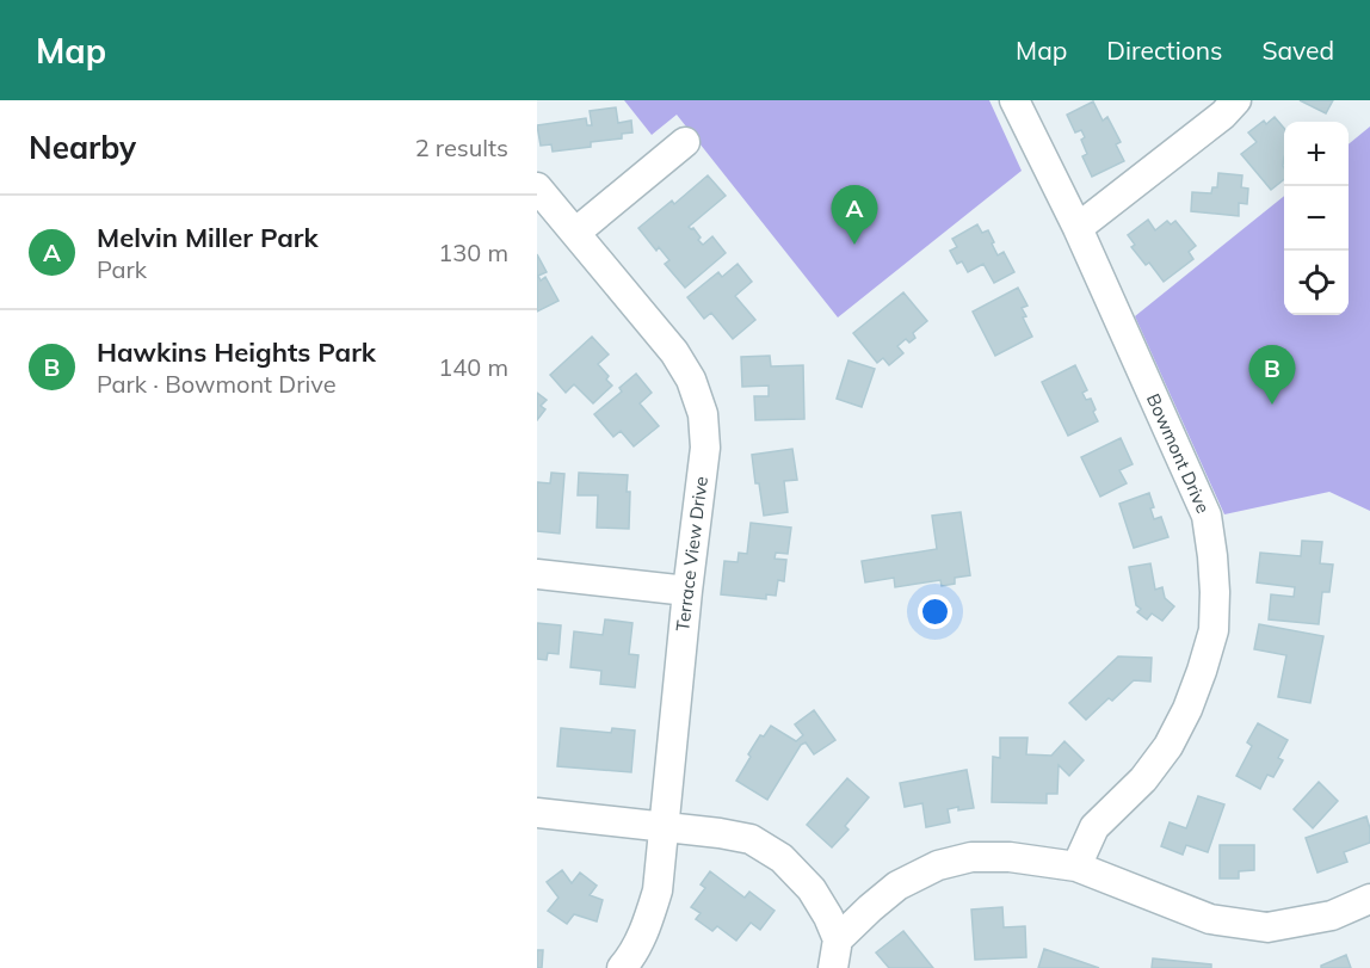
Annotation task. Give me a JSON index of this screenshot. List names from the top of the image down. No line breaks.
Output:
{"streets":{"street":["Bowmont Drive","Terrace View Drive"]},"page":{"header":"Map","nav":["Map","Directions","Saved"],"heading":["Nearby","2 results"],"map_buttons":["+","−"],"pins":["A","B"],"list":[{"mark":"A","name":"Melvin Miller Park","note":"Park","value":"130 m"},{"mark":"B","name":"Hawkins Heights Park","note":"Park · Bowmont Drive","value":"140 m"}]}}
